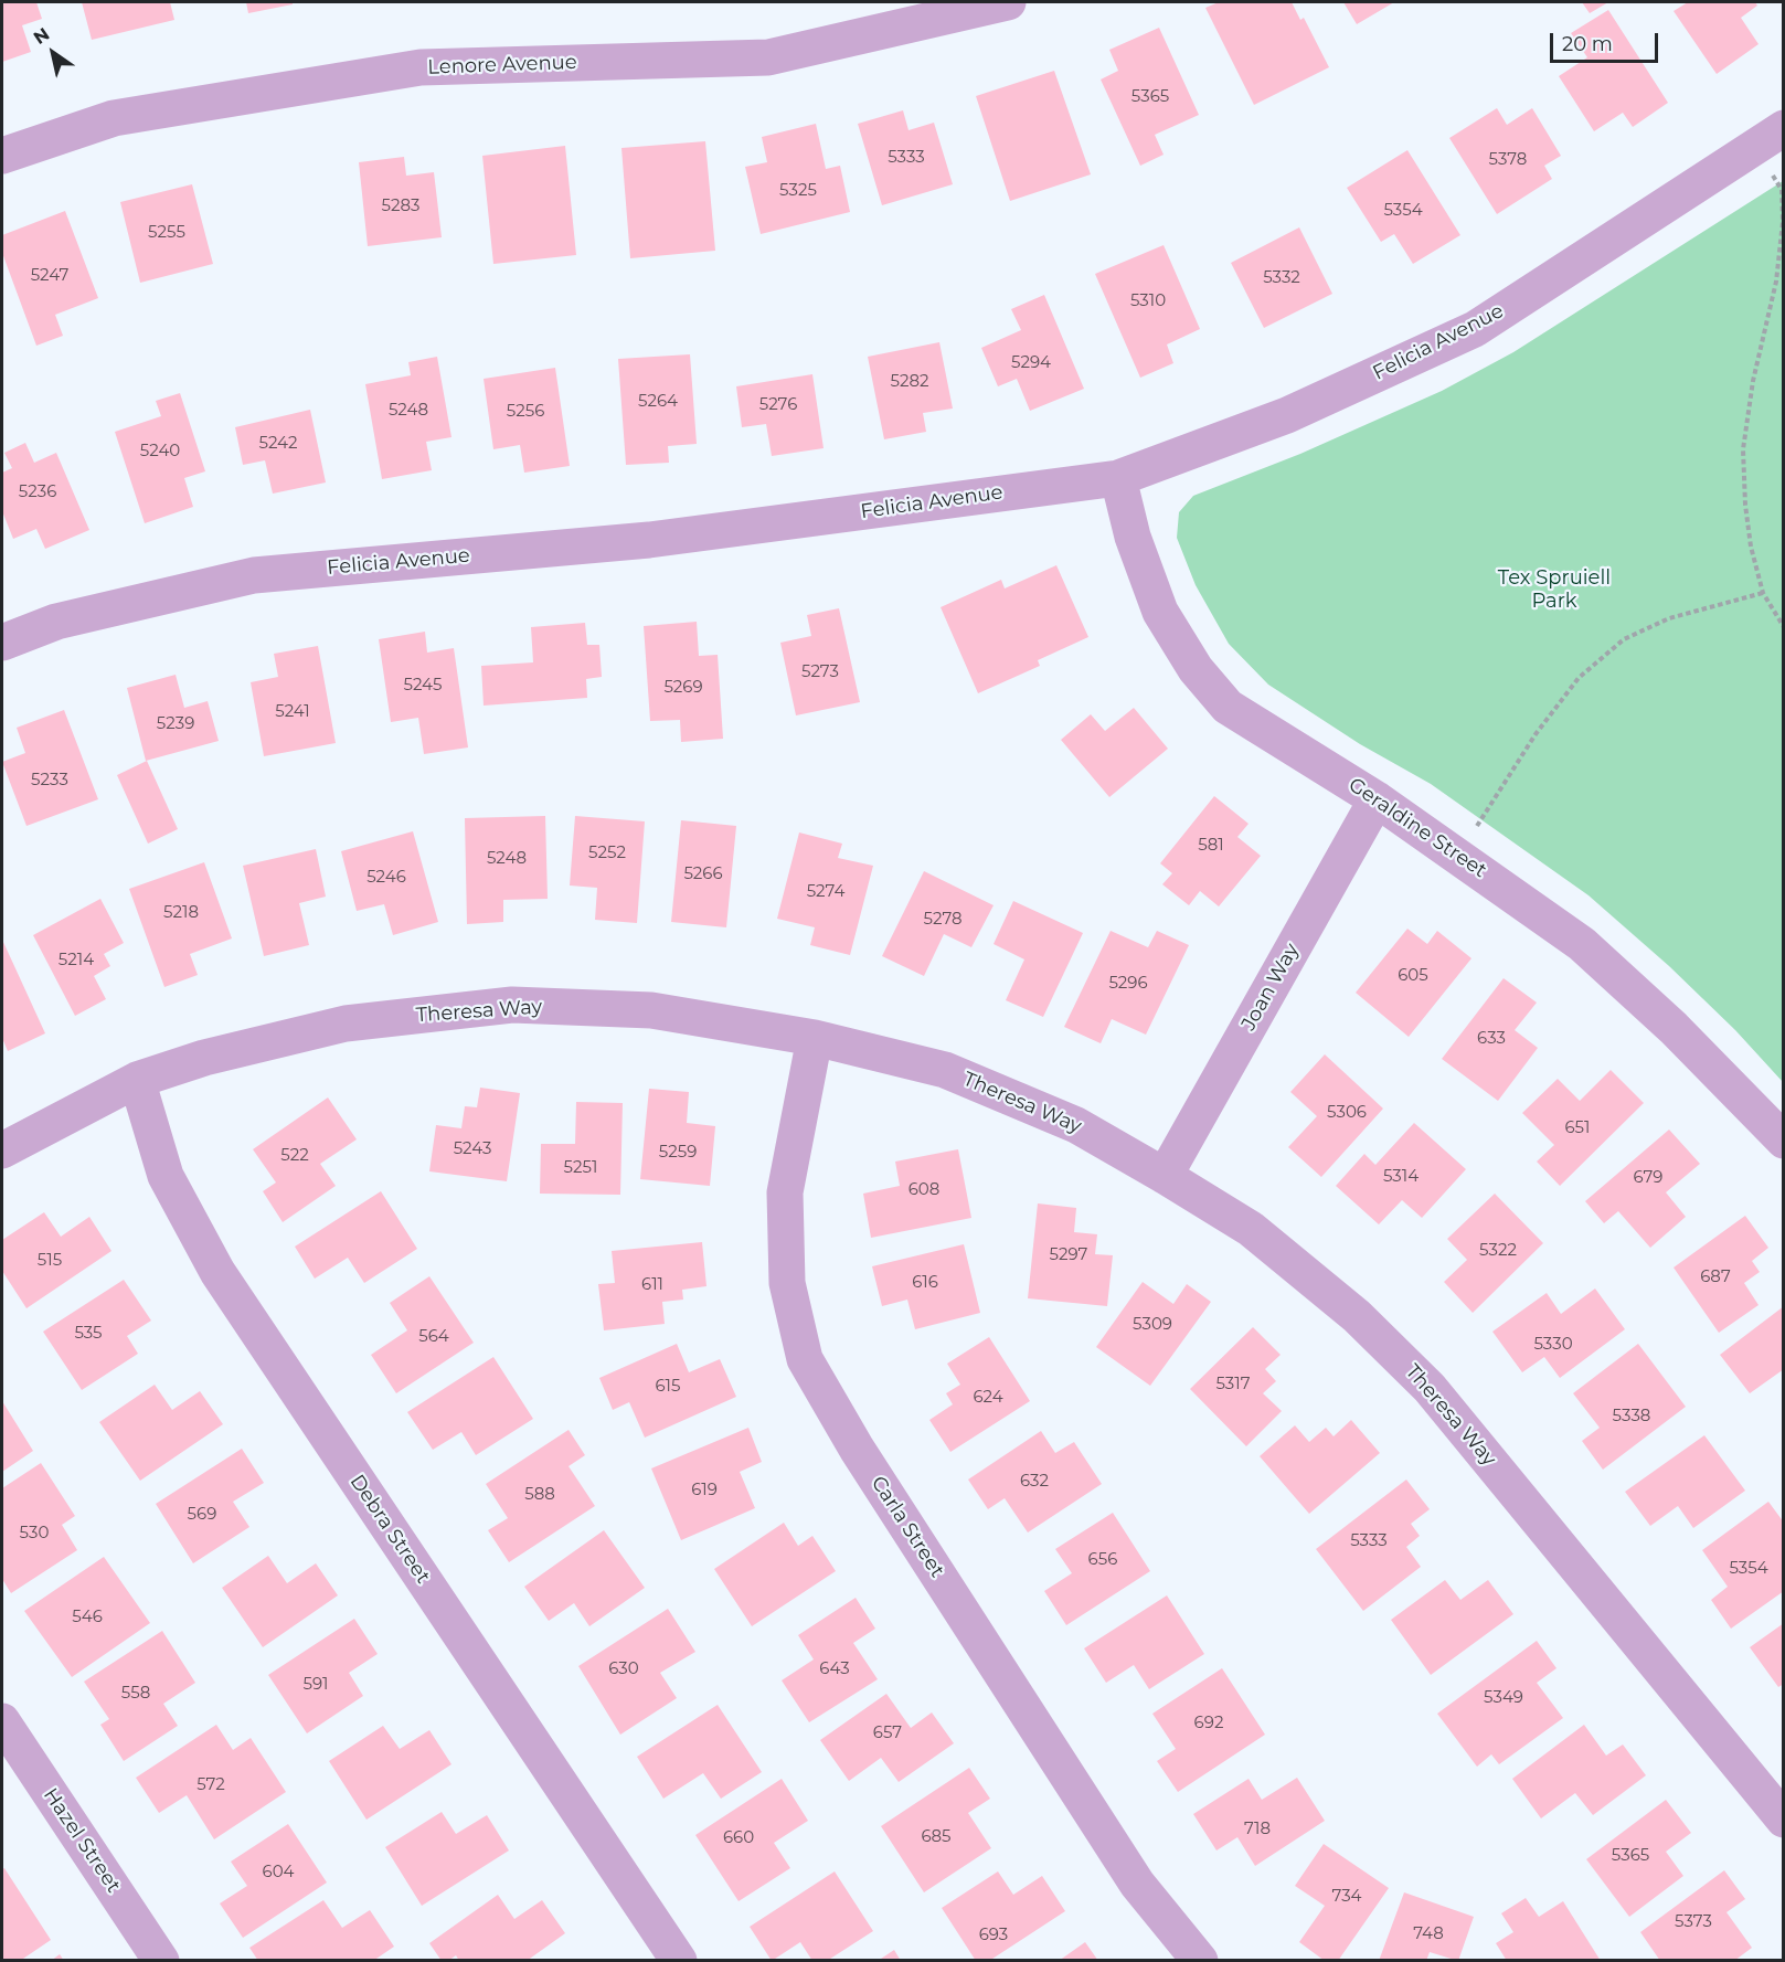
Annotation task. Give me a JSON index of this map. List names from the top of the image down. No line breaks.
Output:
{"streets":{"street":["Lenore Avenue","Felicia Avenue","Geraldine Street","Joan Way","Theresa Way","Carla Street","Debra Street","Hazel Street"]},"crossings":[["Felicia Avenue","Geraldine Street"],["Geraldine Street","Joan Way"],["Joan Way","Theresa Way"],["Theresa Way","Carla Street"],["Theresa Way","Debra Street"]],"parks":["Tex Spruiell Park"],"house_numbers":["5365","5333","5378","5325","5283","5354","5255","5247","5332","5310","5294","5282","5264","5276","5248","5256","5242","5240","5236","5273","5245","5269","5241","5239","5233","581","5252","5248","5266","5246","5274","5218","5278","5214","605","5296","633","5306","651","5243","5259","522","5251","5314","679","608","5322","5297","515","687","616","611","5309","535","564","5330","5317","615","624","5338","632","619","588","569","530","5333","656","5354","546","630","643","591","558","5349","692","657","572","718","685","660","5365","604","734","5373","748","693"],"scale_bar":"20 m","north":"top left"}
